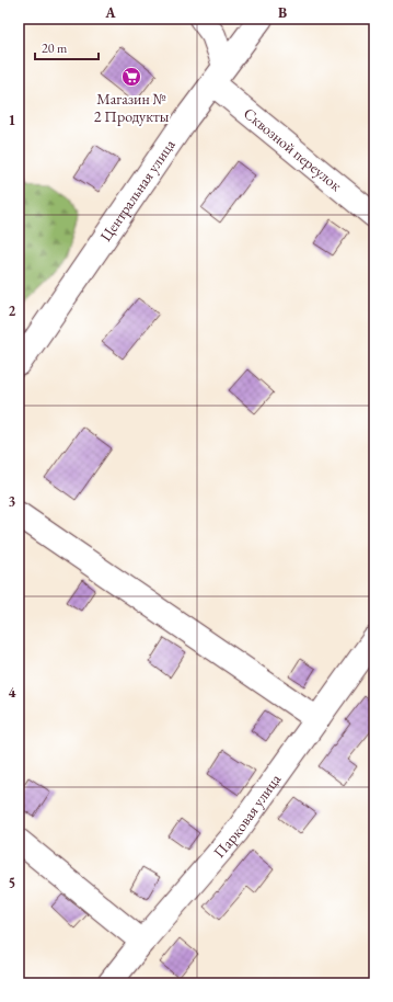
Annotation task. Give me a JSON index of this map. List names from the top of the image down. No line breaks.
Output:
{"streets":{"street":["Сквозной переулок","Центральная улица","Парковая улица"]},"crossings":[["Сквозной переулок","Центральная улица"]],"places":{"supermarket":["Магазин № 2 Продукты"]},"scale_bar":"20 m","grid":{"columns":["A","B"],"rows":["1","2","3","4","5"]}}
